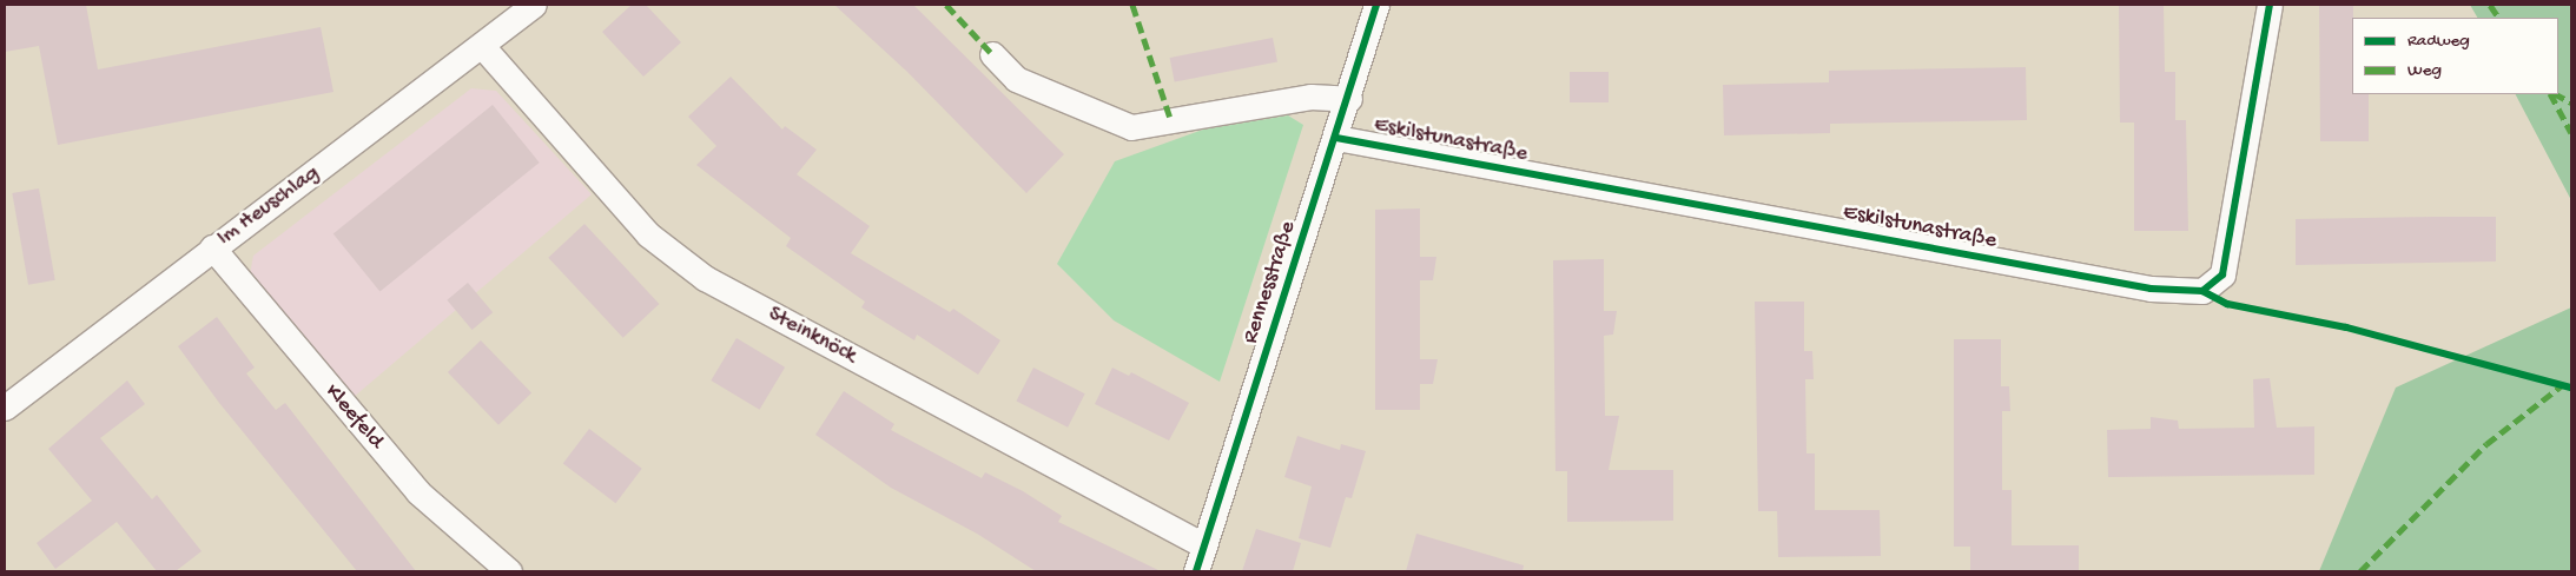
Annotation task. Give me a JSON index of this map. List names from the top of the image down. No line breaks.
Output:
{"streets":{"street":["Eskilstunastraße","Im Heuschlag","Rennesstraße","Steinknöck","Kleefeld"]},"crossings":[["Eskilstunastraße","Rennesstraße"],["Im Heuschlag","Steinknöck"],["Im Heuschlag","Kleefeld"],["Rennesstraße","Steinknöck"]],"legend":["Radweg","Weg"]}
